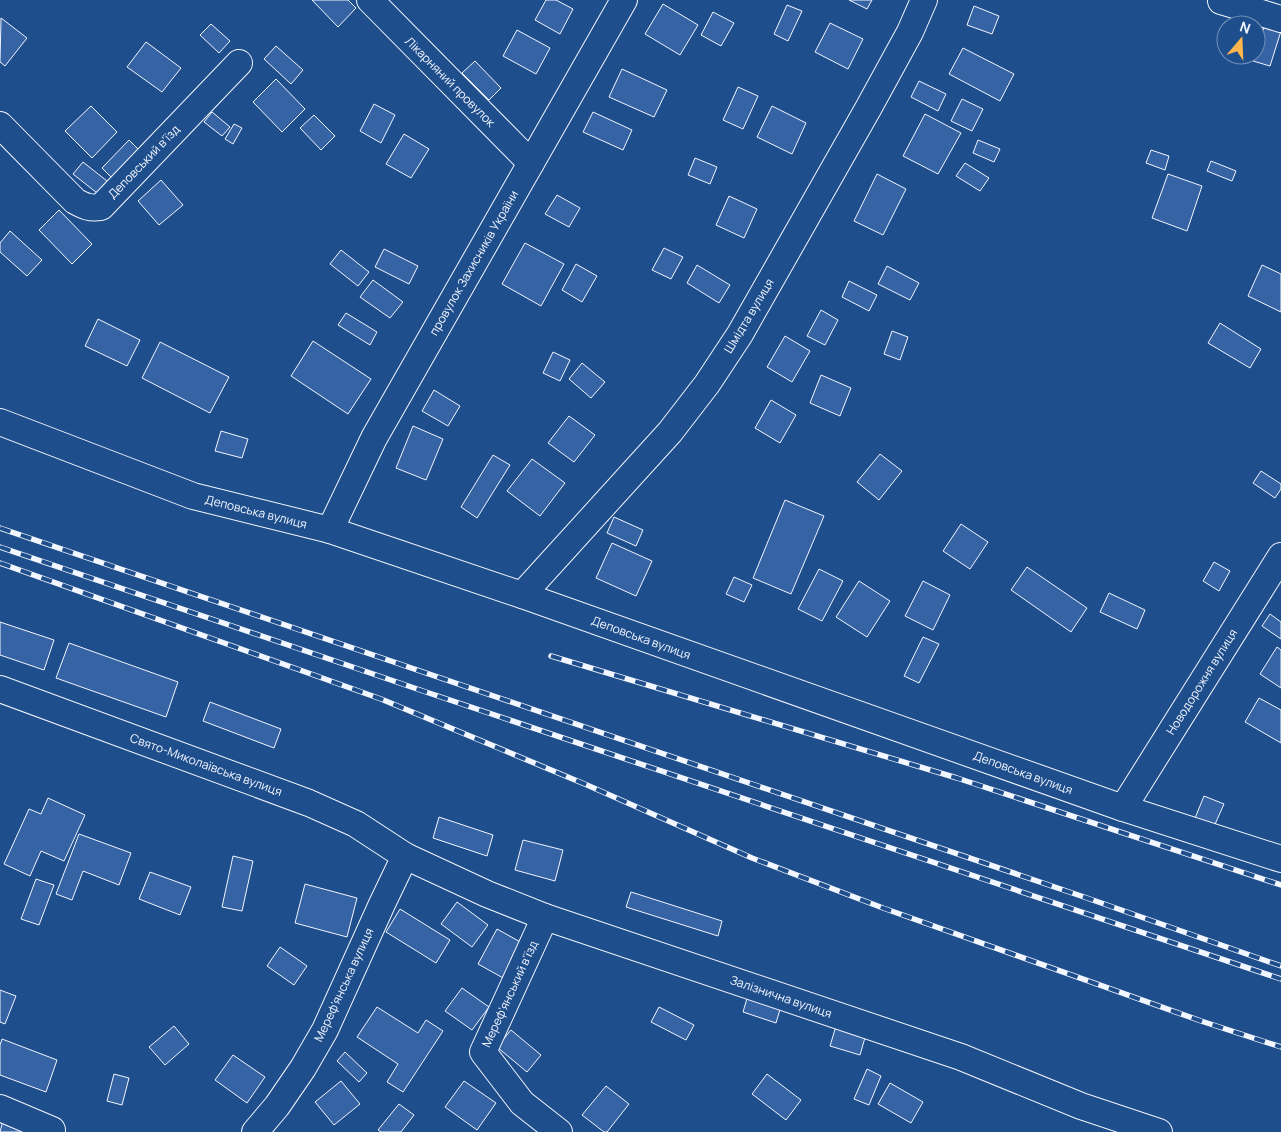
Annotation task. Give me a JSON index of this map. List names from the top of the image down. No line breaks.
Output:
{"streets":{"street":["Лікарняний провулок","Деповський в’їзд","провулок Захисників України","Шмідта вулиця","Деповська вулиця","Новодорожня вулиця","Свято-Миколаївська вулиця","Мереф'янська вулиця","Мереф'янський в'їзд","Залізнична вулиця"]},"crossings":[["Лікарняний провулок","провулок Захисників України"],["провулок Захисників України","Деповська вулиця"],["Шмідта вулиця","Деповська вулиця"],["Деповська вулиця","Новодорожня вулиця"],["Свято-Миколаївська вулиця","Мереф'янська вулиця"],["Свято-Миколаївська вулиця","Залізнична вулиця"],["Мереф'янська вулиця","Залізнична вулиця"],["Мереф'янський в'їзд","Залізнична вулиця"]],"north":"top"}
